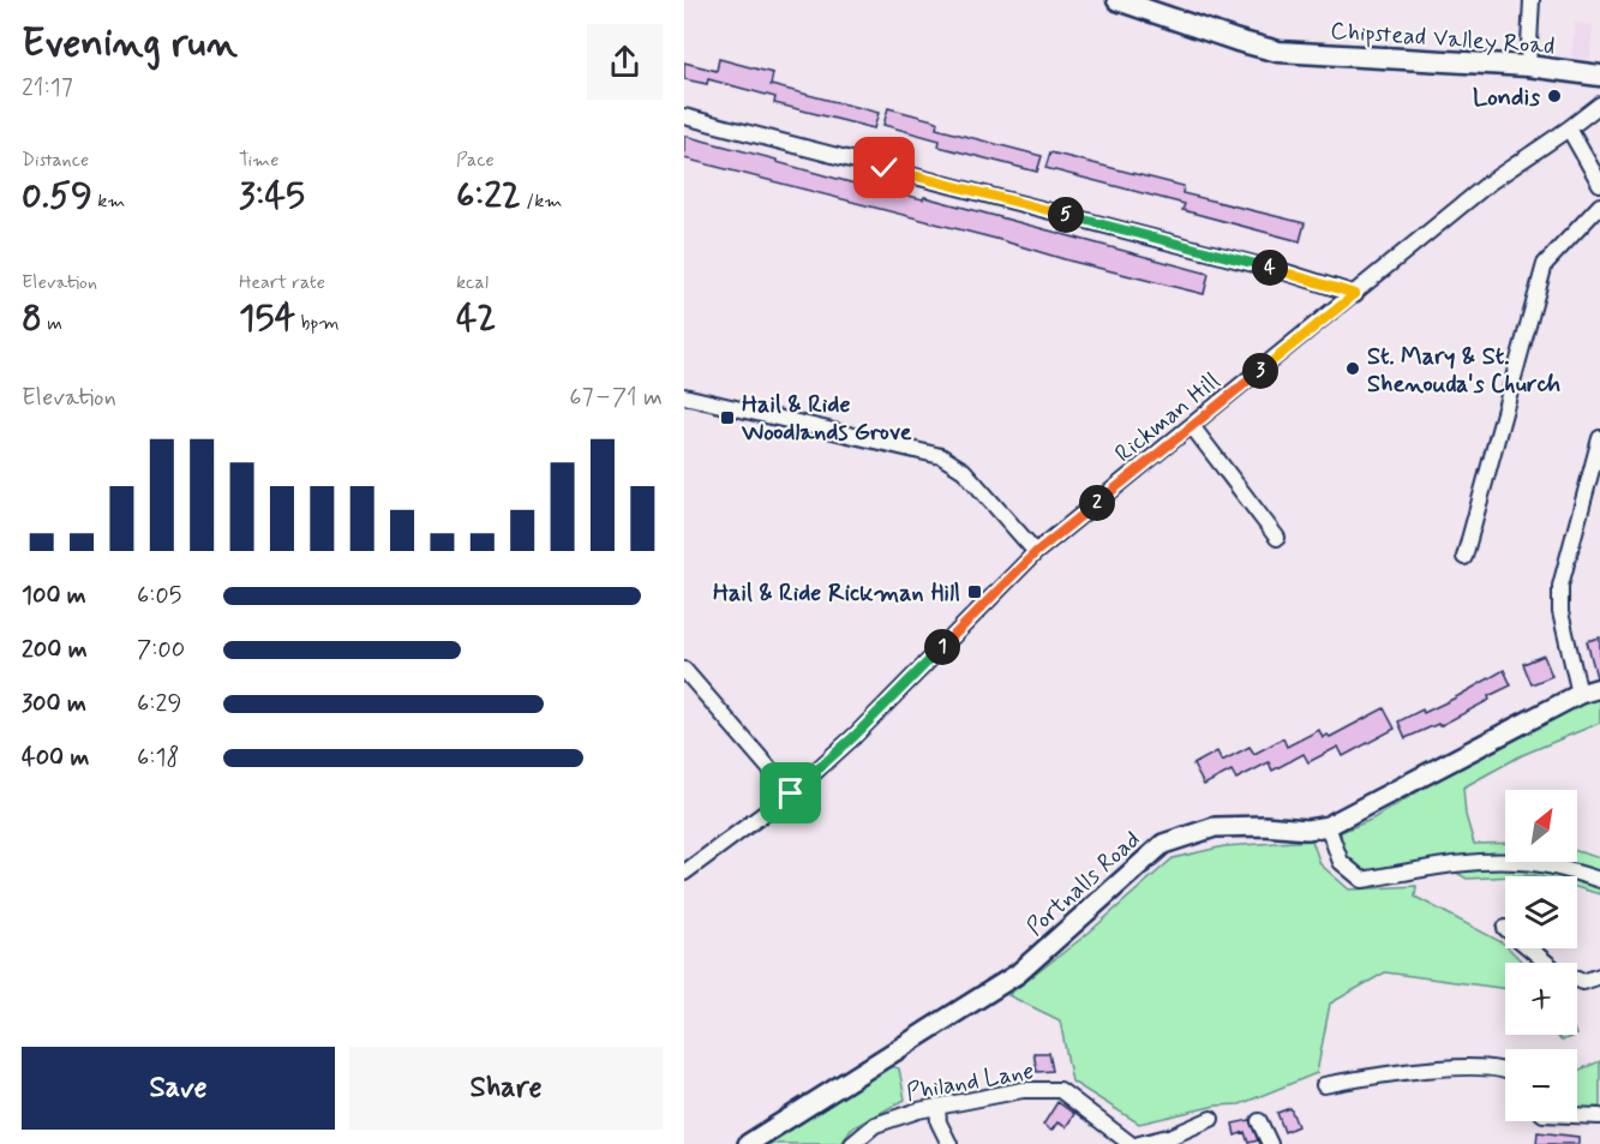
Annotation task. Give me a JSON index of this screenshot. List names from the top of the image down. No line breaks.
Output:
{"streets":{"main road":["Chipstead Valley Road"],"street":["Rickman Hill","Portnalls Road","Philand Lane"]},"places":{"other":["Londis","St. Mary & St. Shenouda's Church"],"transit":["Hail & Ride Woodlands Grove","Hail & Ride Rickman Hill"]},"north":"top right","page":{"heading":["Evening run","21:17"],"stats":[["Distance","0.59 km"],["Time","3:45"],["Pace","6:22 /km"],["Elevation","8 m"],["Heart rate","154 bpm"],["kcal","42"]],"pins":["5","4","3","2","1"],"chart":["Elevation","67–71 m"],"list":[{"name":"100 m","note":"6:05"},{"name":"200 m","note":"7:00"},{"name":"300 m","note":"6:29"},{"name":"400 m","note":"6:18"}],"map_buttons":["+","−"],"buttons":["Save","Share"]}}
